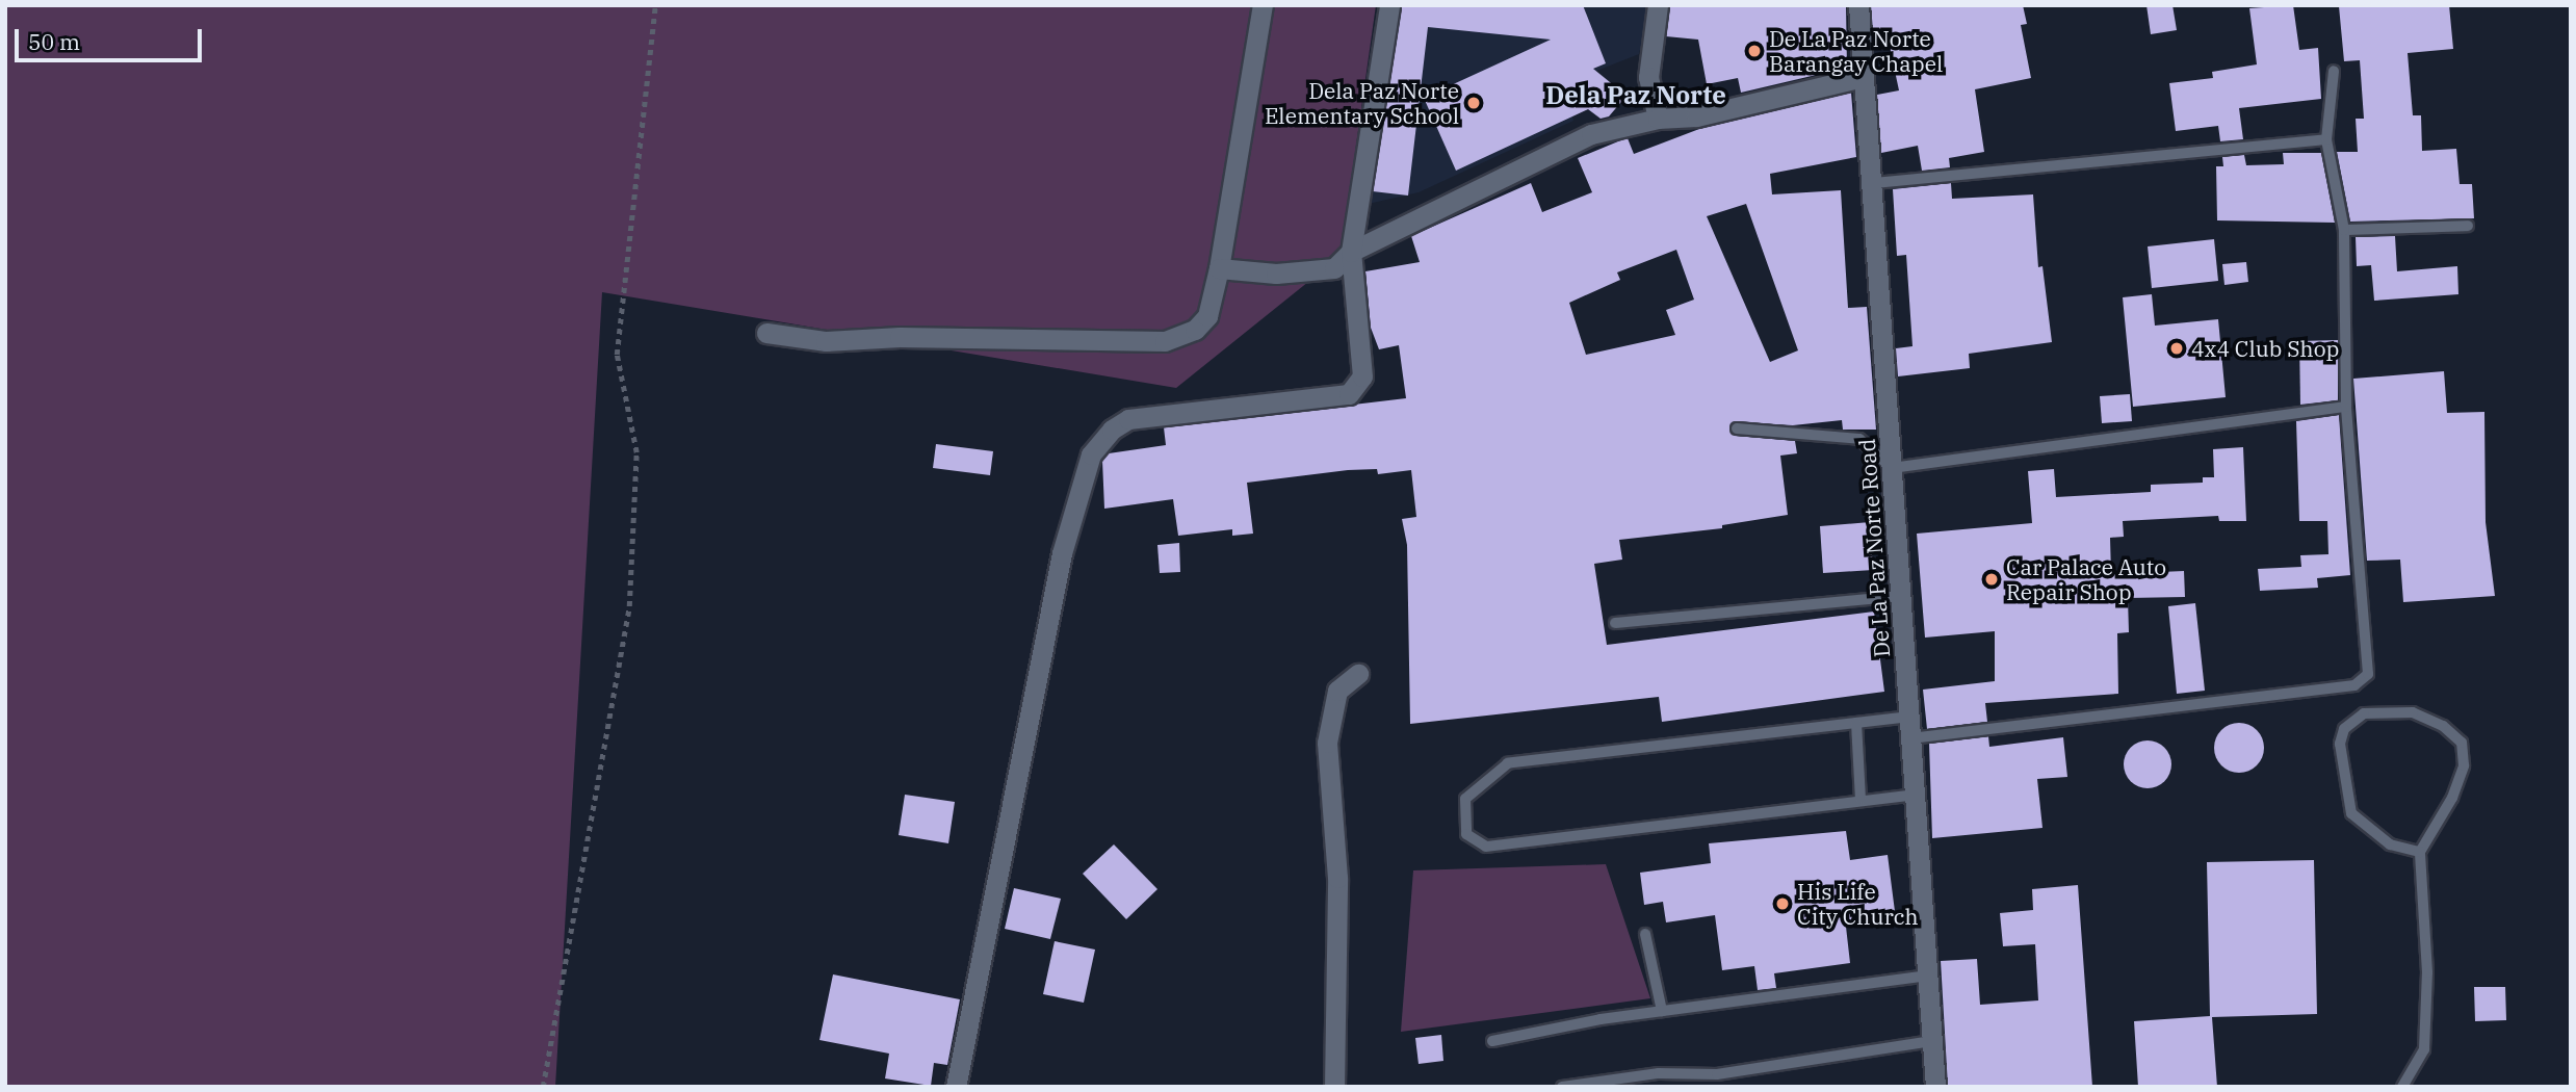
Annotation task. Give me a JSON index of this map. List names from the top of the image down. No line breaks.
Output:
{"streets":{"street":["De La Paz Norte Road"]},"districts":["Dela Paz Norte"],"places":["De La Paz Norte Barangay Chapel","Dela Paz Norte Elementary School","4x4 Club Shop","Car Palace Auto Repair Shop","His Life City Church"],"scale_bar":"50 m"}
